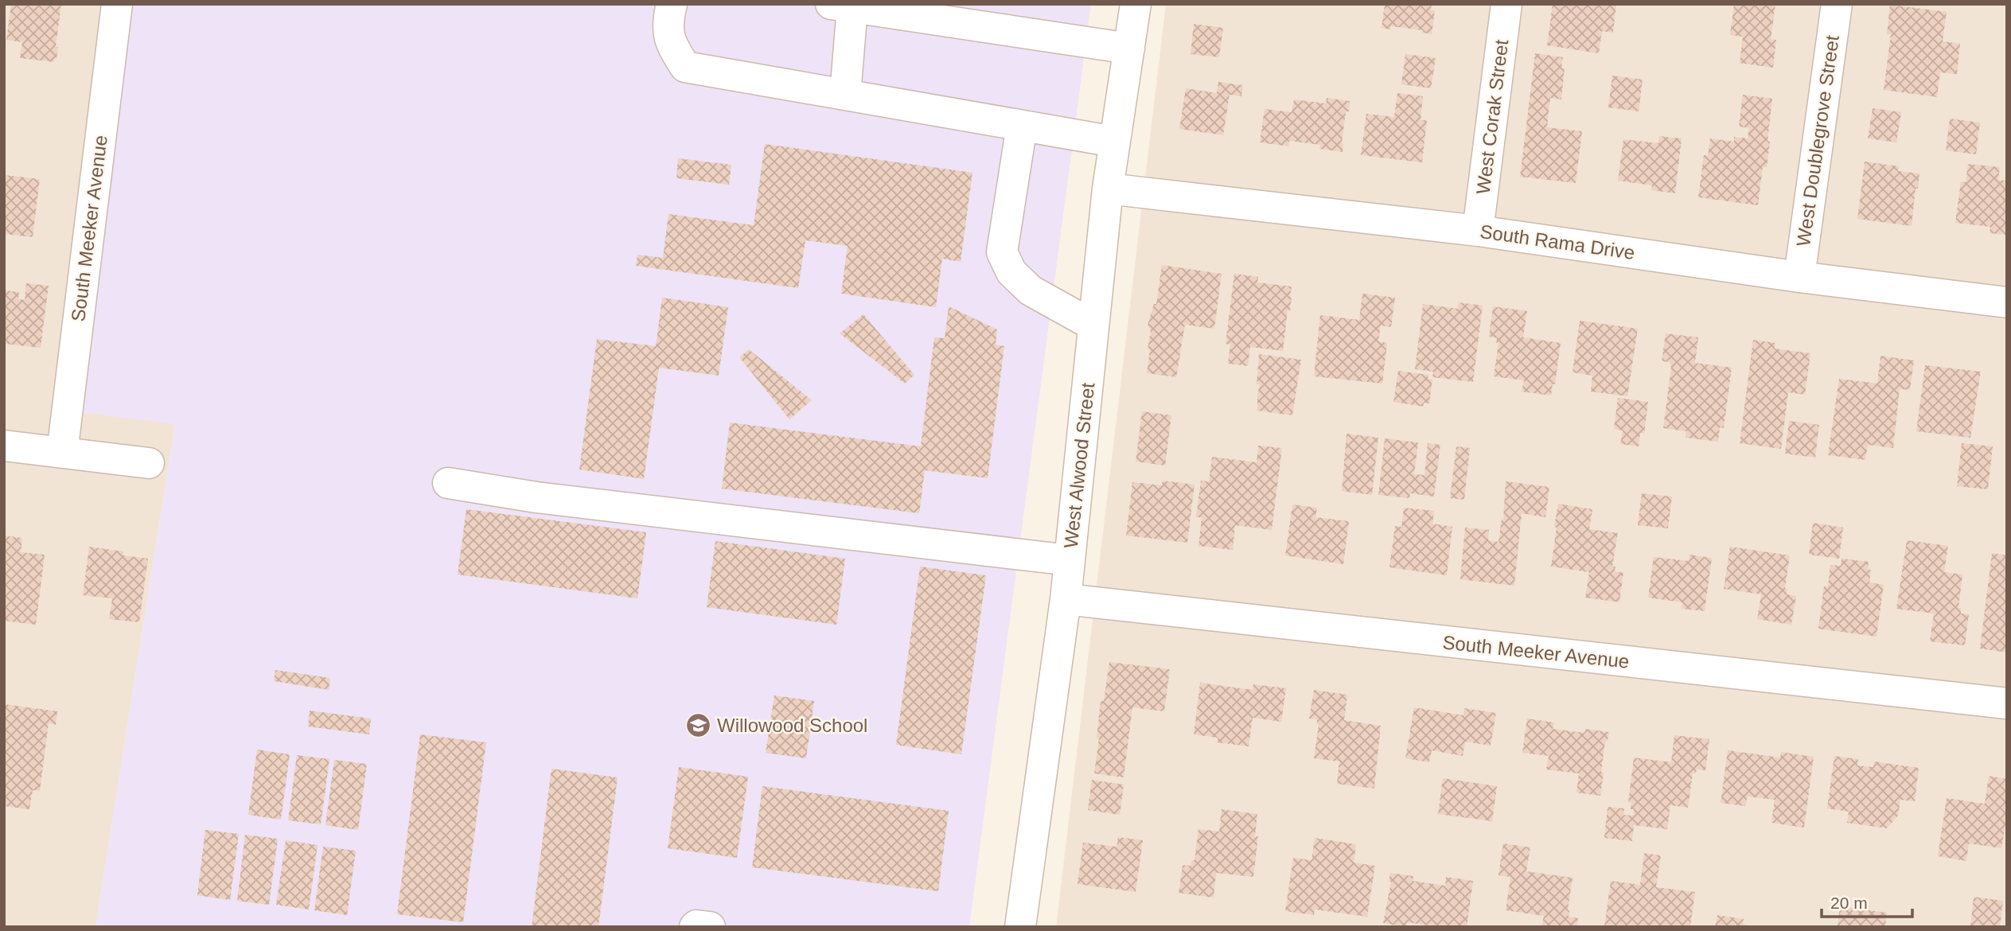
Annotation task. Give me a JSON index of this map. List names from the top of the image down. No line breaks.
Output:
{"streets":{"street":["West Corak Street","West Doublegrove Street","South Meeker Avenue","South Rama Drive","West Alwood Street"]},"crossings":[["West Corak Street","South Rama Drive"],["West Doublegrove Street","South Rama Drive"],["South Meeker Avenue","West Alwood Street"],["South Rama Drive","West Alwood Street"]],"places":{"school or university":["Willowood School"]},"scale_bar":"20 m"}
